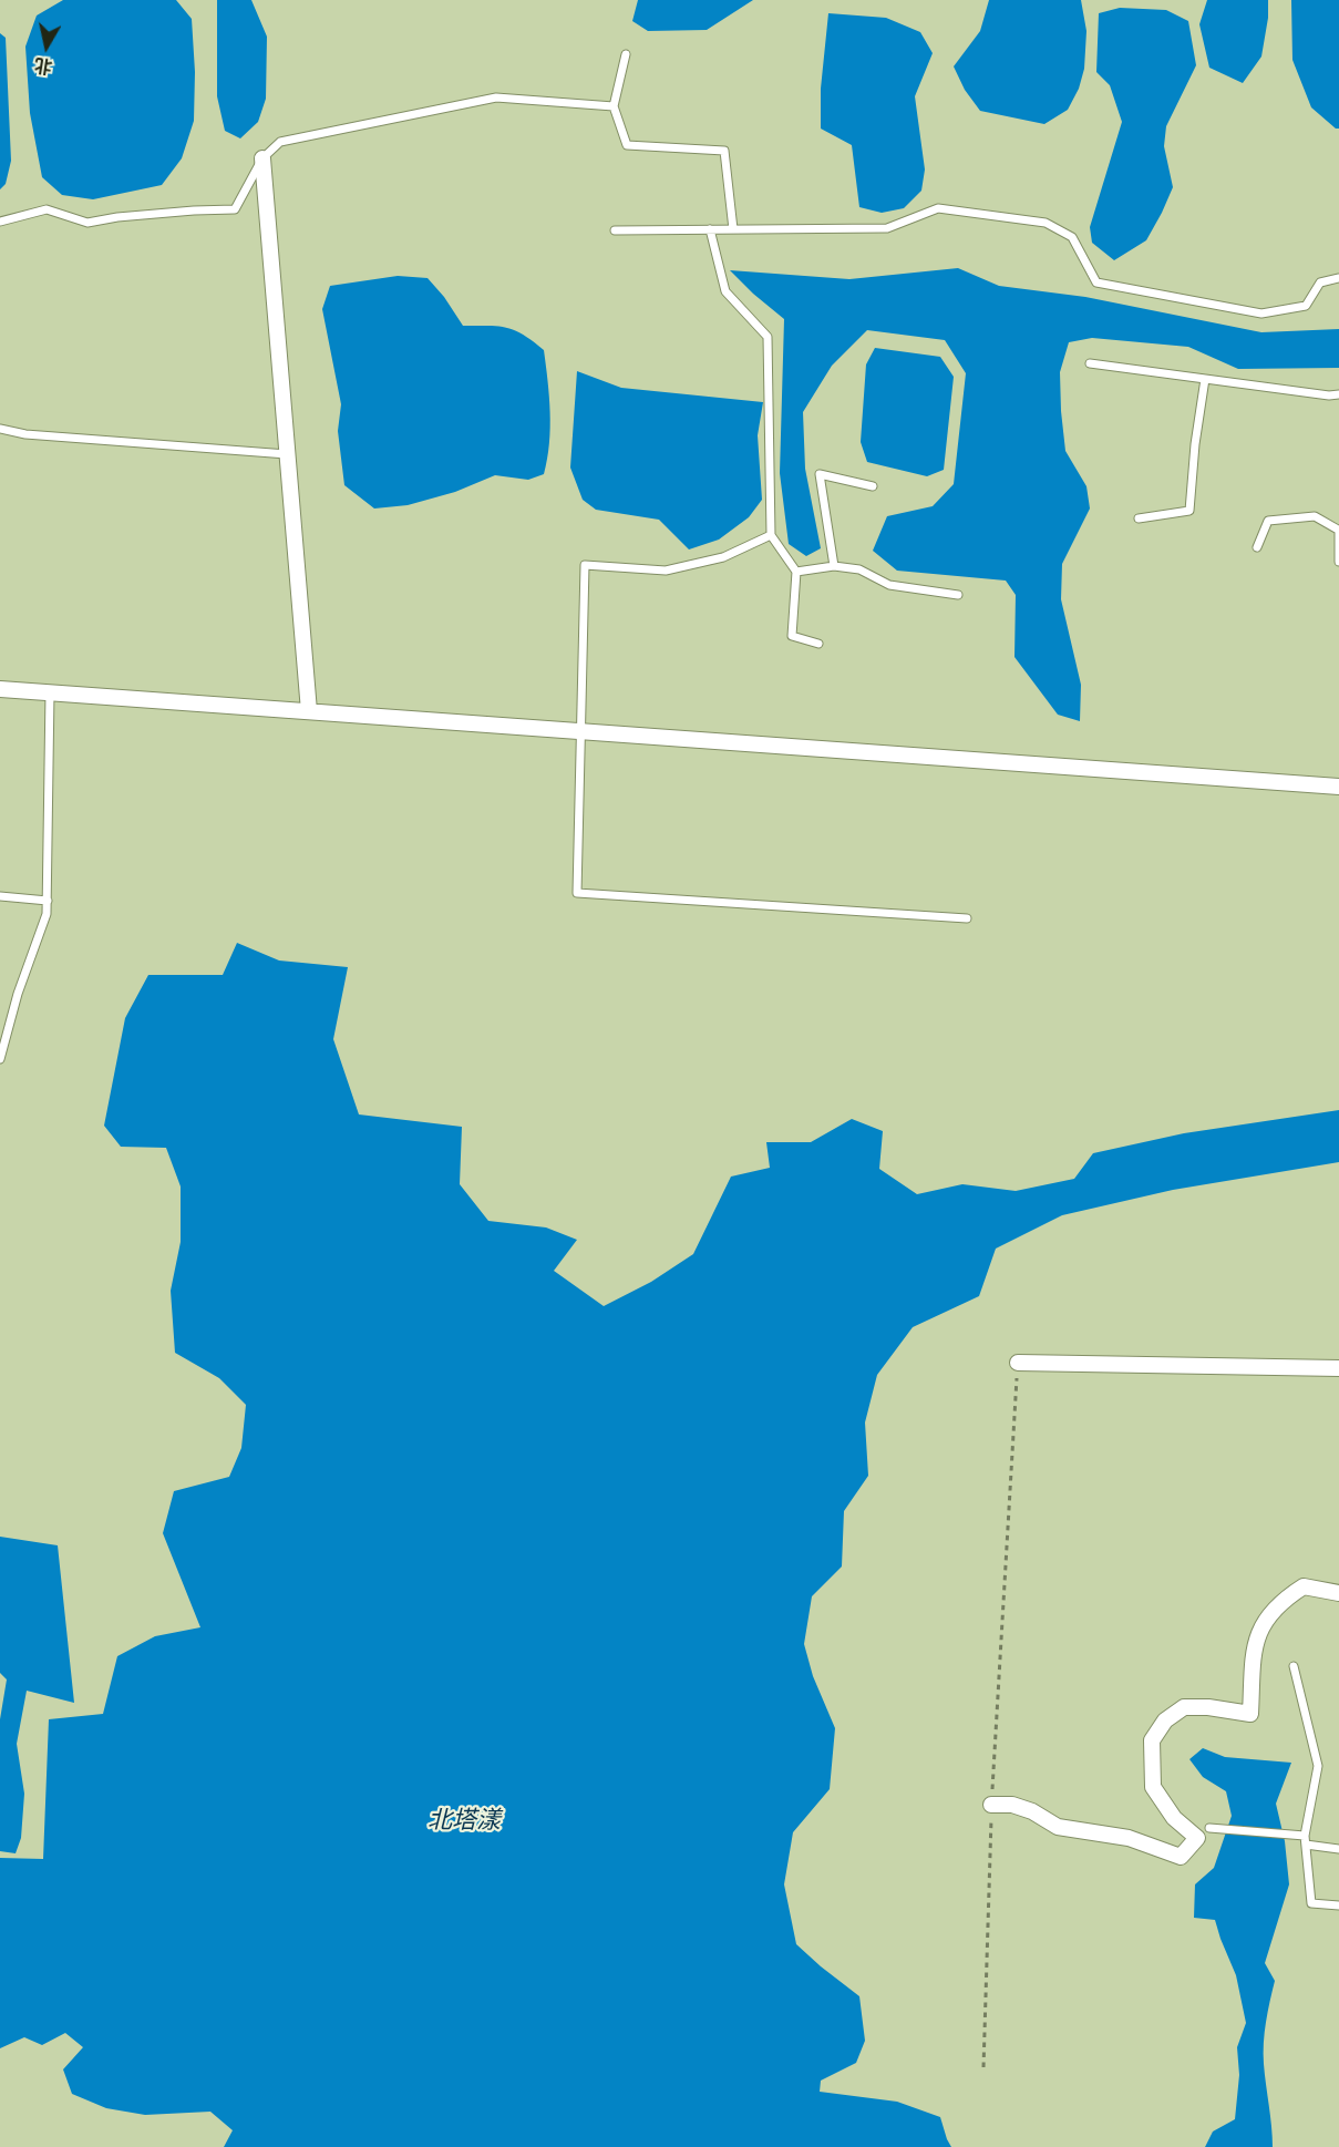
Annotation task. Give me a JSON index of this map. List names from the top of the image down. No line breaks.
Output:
{"water":["北塔漾"],"north":"bottom"}
